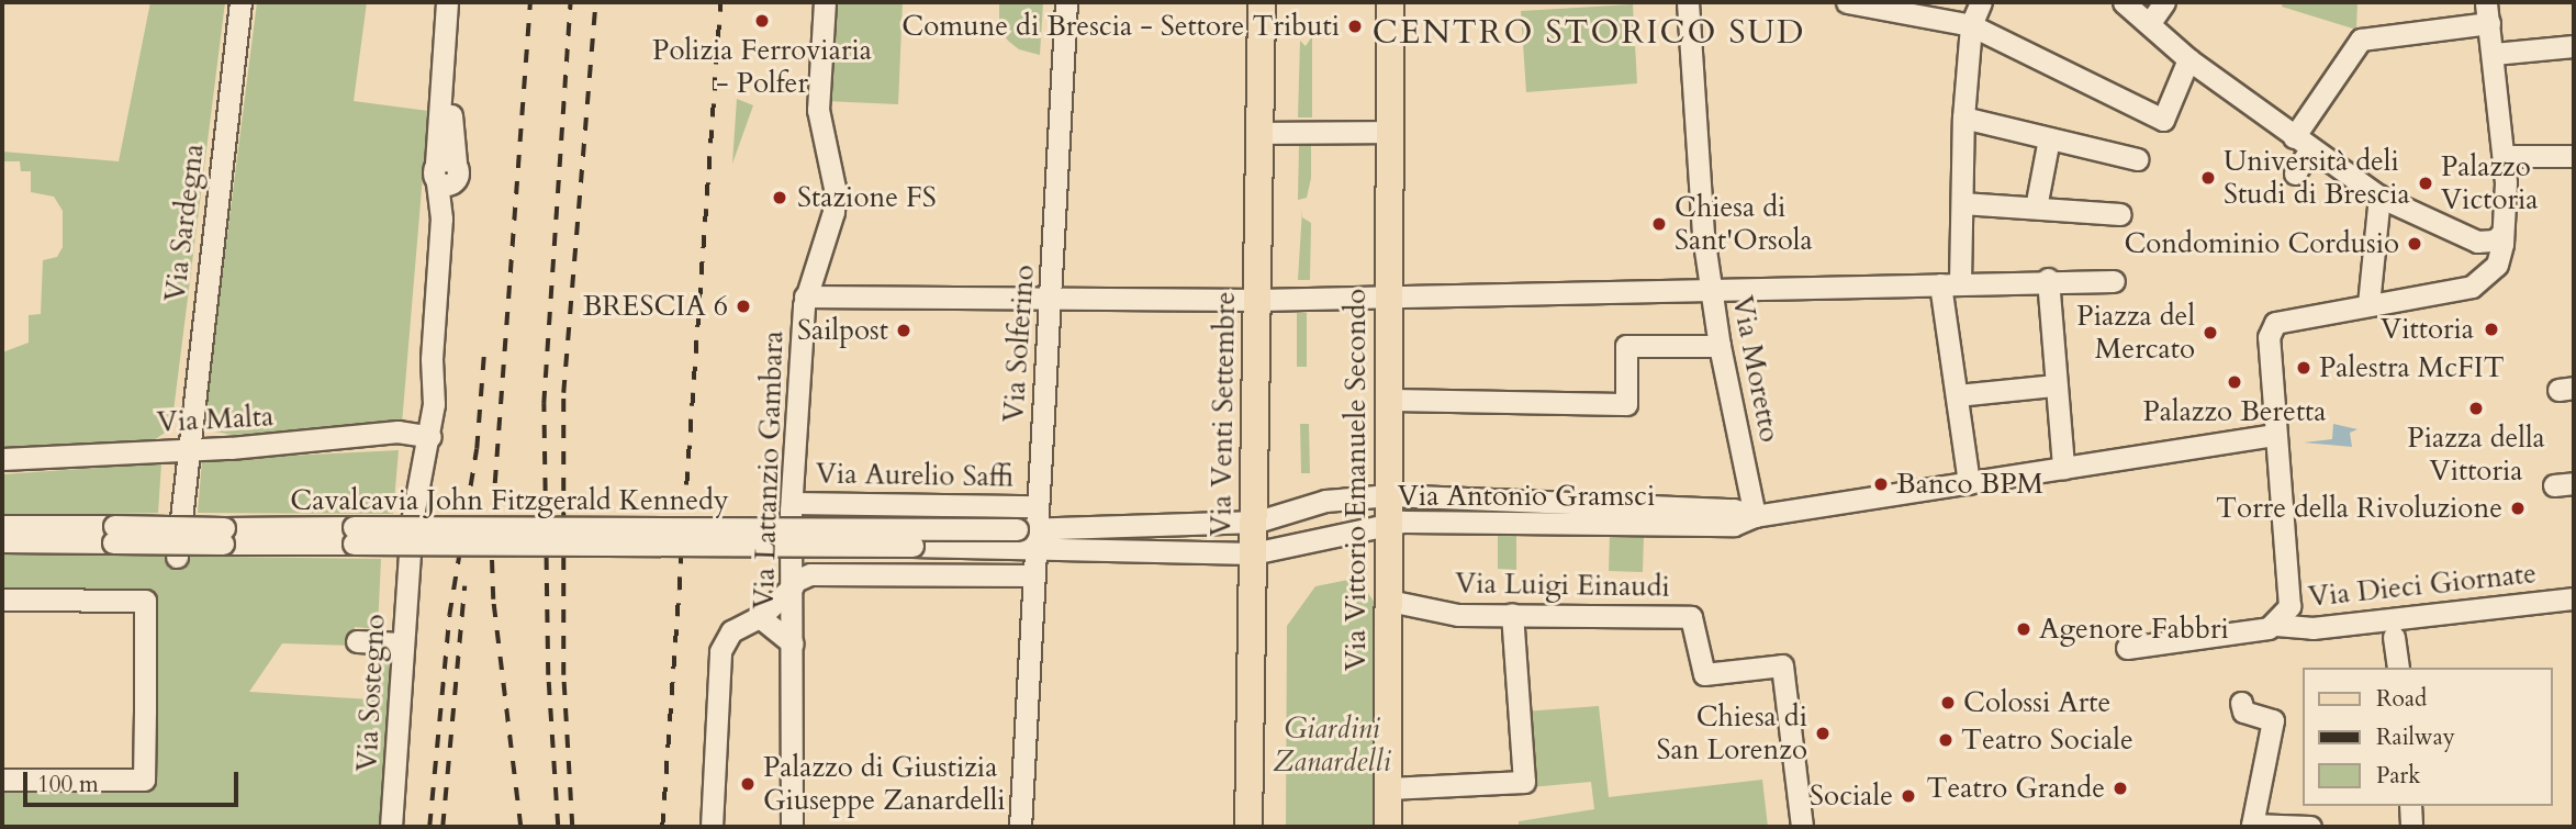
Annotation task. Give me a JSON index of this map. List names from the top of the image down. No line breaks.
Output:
{"streets":{"main road":["Via Venti Settembre","Via Vittorio Emanuele Secondo"],"street":["Via Sardegna","Via Solferino","Via Moretto","Via Malta","Via Lattanzio Gambara","Via Aurelio Saffi","Via Antonio Gramsci","Cavalcavia John Fitzgerald Kennedy","Via Luigi Einaudi","Via Dieci Giornate","Via Sostegno"]},"crossings":[["Via Sardegna","Via Malta"],["Via Solferino","Via Aurelio Saffi"],["Via Solferino","Cavalcavia John Fitzgerald Kennedy"],["Via Moretto","Via Antonio Gramsci"],["Via Venti Settembre","Via Aurelio Saffi"],["Via Venti Settembre","Via Antonio Gramsci"],["Via Malta","Via Sostegno"],["Via Lattanzio Gambara","Via Aurelio Saffi"],["Via Aurelio Saffi","Via Antonio Gramsci"],["Via Aurelio Saffi","Cavalcavia John Fitzgerald Kennedy"],["Via Vittorio Emanuele Secondo","Via Antonio Gramsci"],["Via Vittorio Emanuele Secondo","Via Luigi Einaudi"],["Via Antonio Gramsci","Via Dieci Giornate"]],"districts":["CENTRO STORICO SUD"],"parks":["Giardini Zanardelli"],"places":["Polizia Ferroviaria - Polfer","Comune di Brescia - Settore Tributi","Università deli Studi di Brescia","Palazzo Victoria","Stazione FS","Chiesa di Sant'Orsola","Condominio Cordusio","BRESCIA 6","Vittoria","Sailpost","Piazza del Mercato","Palestra McFIT","Palazzo Beretta","Piazza della Vittoria","Banco BPM","Torre della Rivoluzione","Agenore Fabbri","Colossi Arte","Chiesa di San Lorenzo","Teatro Sociale","Palazzo di Giustizia Giuseppe Zanardelli","Teatro Grande","Sociale"],"legend":["Road","Railway","Park"],"scale_bar":"100 m"}
